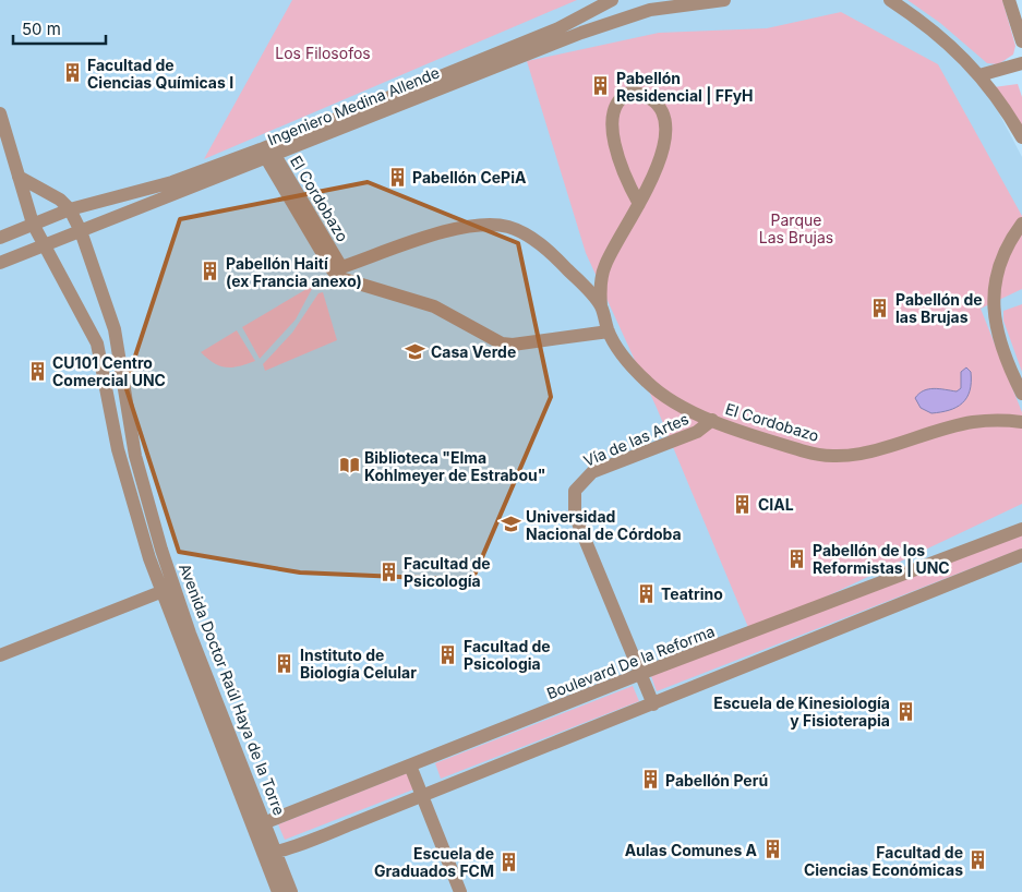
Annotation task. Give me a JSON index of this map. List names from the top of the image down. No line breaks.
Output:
{"streets":{"street":["Ingeniero Medina Allende","El Cordobazo","Vía de las Artes","Boulevard De la Reforma","Avenida Doctor Raúl Haya de la Torre"]},"crossings":[["Ingeniero Medina Allende","El Cordobazo"],["Ingeniero Medina Allende","Avenida Doctor Raúl Haya de la Torre"],["El Cordobazo","Vía de las Artes"],["Vía de las Artes","Boulevard De la Reforma"],["Boulevard De la Reforma","Avenida Doctor Raúl Haya de la Torre"]],"parks":["Los Filosofos","Parque Las Brujas"],"places":{"building":["Facultad de Ciencias Químicas I","Pabellón Residencial | FFyH","Pabellón CePiA","Pabellón Haití (ex Francia anexo)","Pabellón de las Brujas","CU101 Centro Comercial UNC","CIAL","Pabellón de los Reformistas | UNC","Facultad de Psicología","Teatrino","Facultad de Psicologia","Instituto de Biología Celular","Escuela de Kinesiología y Fisioterapia","Pabellón Perú","Aulas Comunes A","Facultad de Ciencias Económicas","Escuela de Graduados FCM"],"school or university":["Casa Verde","Universidad Nacional de Córdoba"],"library":["Biblioteca \"Elma Kohlmeyer de Estrabou\""]},"scale_bar":"50 m"}
